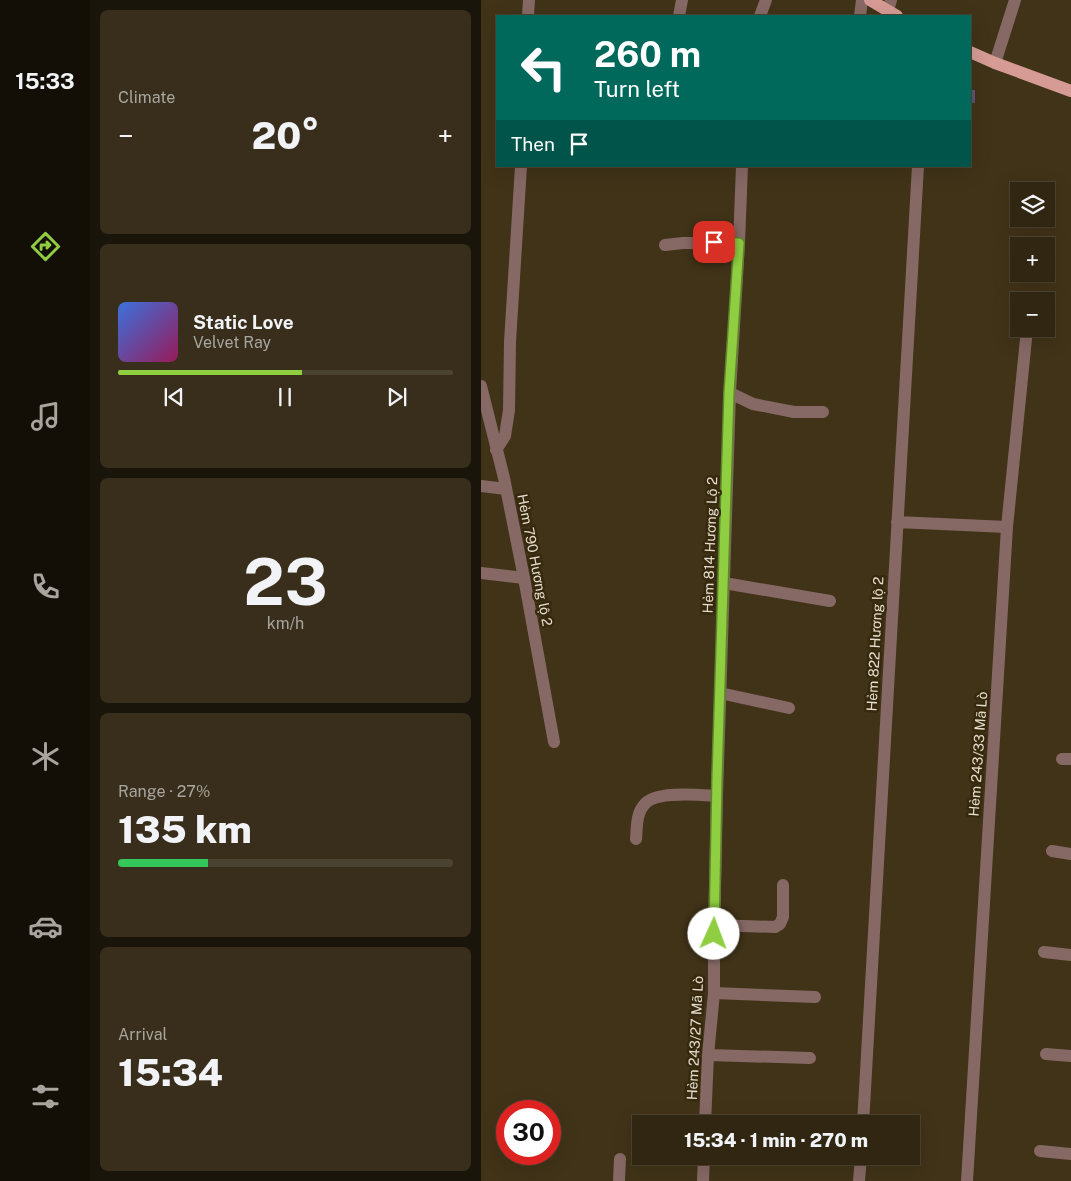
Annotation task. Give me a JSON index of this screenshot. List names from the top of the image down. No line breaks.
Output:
{"streets":{"street":["Hẻm 814 Hương Lộ 2","Hẻm 790 Hương lộ 2","Hẻm 822 Hương lộ 2","Hẻm 243/33 Mã Lò","Hẻm 243/27 Mã Lò"]},"crossings":[["Hẻm 814 Hương Lộ 2","Hẻm 243/27 Mã Lò"]],"page":{"tabs":"15:33","tile":["Climate",["23","km/h"],["Range · 27%","135 km"],["Arrival","15:34"]],"turn":["260 m","Turn left"],"heat":["−","20°","+"],"then":"Then","map_buttons":["+","−"],"song":["Static Love","Velvet Ray"],"limit":"30","trip":"15:34 · 1 min · 270 m"}}
